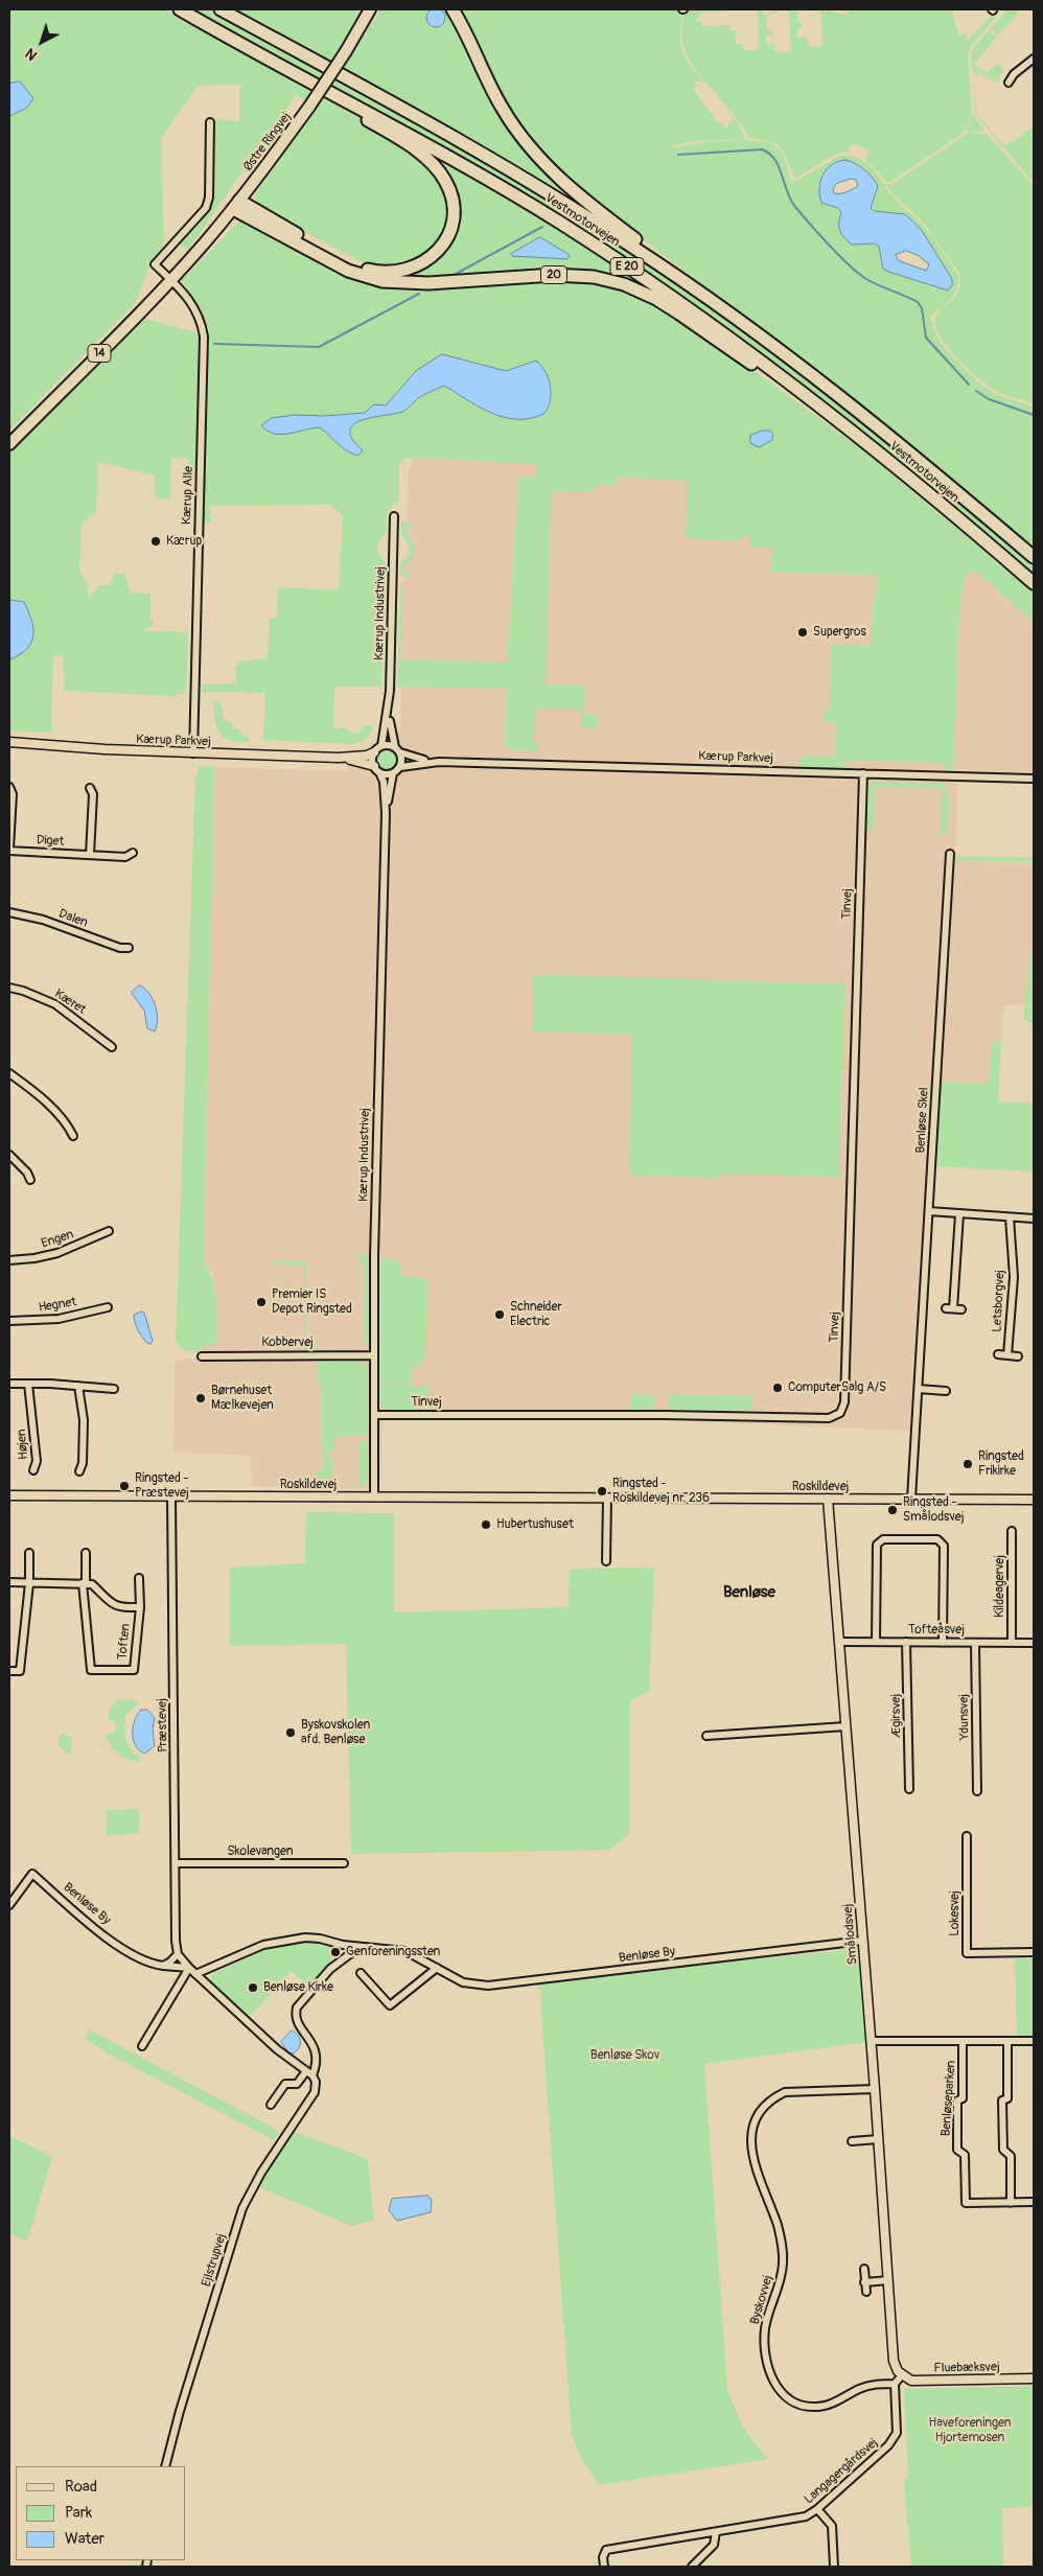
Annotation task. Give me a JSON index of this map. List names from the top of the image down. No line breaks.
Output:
{"streets":{"highway":["Vestmotorvejen","E 20","20"],"main road":["Østre Ringvej","14"],"street":["Kærup Alle","Kærup Industrivej","Kærup Parkvej","Diget","Tinvej","Dalen","Kæret","Benløse Skel","Engen","Letsborgvej","Hegnet","Kobbervej","Højen","Roskildevej","Kildeagervej","Tofteåsvej","Toften","Ægirsvej","Ydunsvej","Præstevej","Skolevangen","Benløse By","Lokesvej","Smålodsvej","Benløseparken","Ejlstrupvej","Byskovvej","Fluebæksvej","Langagergårdsvej"]},"crossings":[["Østre Ringvej","20"],["Østre Ringvej","Kærup Alle"],["Vestmotorvejen","20"],["Kærup Alle","Kærup Parkvej"],["Kærup Industrivej","Kærup Parkvej"],["Kærup Industrivej","Tinvej"],["Kærup Industrivej","Kobbervej"],["Kærup Industrivej","Roskildevej"],["Kærup Parkvej","Tinvej"],["Benløse Skel","Roskildevej"],["Roskildevej","Præstevej"],["Roskildevej","Smålodsvej"],["Kildeagervej","Tofteåsvej"],["Tofteåsvej","Ægirsvej"],["Tofteåsvej","Ydunsvej"],["Tofteåsvej","Smålodsvej"],["Præstevej","Skolevangen"],["Benløse By","Smålodsvej"],["Smålodsvej","Benløseparken"],["Smålodsvej","Byskovvej"],["Smålodsvej","Fluebæksvej"],["Byskovvej","Langagergårdsvej"]],"districts":["Benløse"],"parks":["Benløse Skov","Haveforeningen Hjortemosen"],"places":["Kærup","Supergros","Premier IS Depot Ringsted","Schneider Electric","ComputerSalg A/S","Børnehuset Mælkevejen","Ringsted Frikirke","Ringsted - Præstevej","Ringsted - Roskildevej nr. 236","Ringsted - Smålodsvej","Hubertushuset","Byskovskolen afd. Benløse","Genforeningssten","Benløse Kirke"],"legend":["Road","Park","Water"],"north":"bottom left"}
